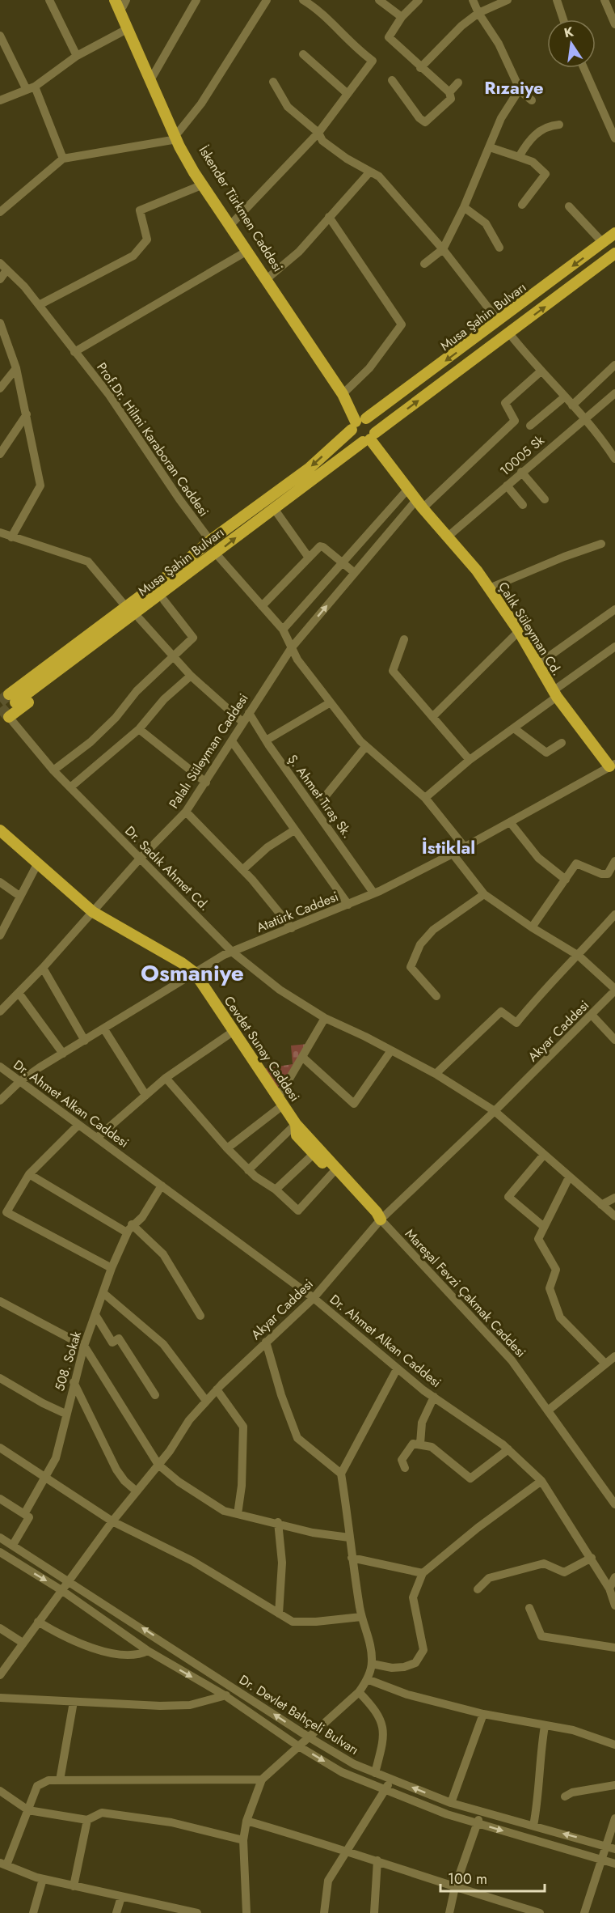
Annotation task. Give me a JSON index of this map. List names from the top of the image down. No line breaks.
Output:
{"streets":{"main road":["İskender Türkmen Caddesi","Musa Şahin Bulvarı","Çalık Süleyman Cd.","Cevdet Sunay Caddesi"],"street":["Prof.Dr. Hilmi Karaboran Caddesi","10005 Sk","Palalı Süleyman Caddesi","Ş. Ahmet Tıraş Sk.","Dr. Sadık Ahmet Cd.","Atatürk Caddesi","Akyar Caddesi","Dr. Ahmet Alkan Caddesi","Mareşal Fevzi Çakmak Caddesi","508. Sokak","Dr. Devlet Bahçeli Bulvarı"]},"crossings":[["İskender Türkmen Caddesi","Musa Şahin Bulvarı"],["Musa Şahin Bulvarı","Prof.Dr. Hilmi Karaboran Caddesi"],["Musa Şahin Bulvarı","Çalık Süleyman Cd."],["10005 Sk","Çalık Süleyman Cd."],["Çalık Süleyman Cd.","Palalı Süleyman Caddesi"],["Çalık Süleyman Cd.","Atatürk Caddesi"],["Palalı Süleyman Caddesi","Ş. Ahmet Tıraş Sk."],["Palalı Süleyman Caddesi","Dr. Sadık Ahmet Cd."],["Palalı Süleyman Caddesi","Cevdet Sunay Caddesi"],["Ş. Ahmet Tıraş Sk.","Atatürk Caddesi"],["Dr. Sadık Ahmet Cd.","Atatürk Caddesi"],["Dr. Sadık Ahmet Cd.","Akyar Caddesi"],["Atatürk Caddesi","Cevdet Sunay Caddesi"],["Atatürk Caddesi","Dr. Ahmet Alkan Caddesi"],["Akyar Caddesi","Dr. Ahmet Alkan Caddesi"],["Akyar Caddesi","Mareşal Fevzi Çakmak Caddesi"],["Akyar Caddesi","Dr. Devlet Bahçeli Bulvarı"],["Dr. Ahmet Alkan Caddesi","508. Sokak"],["508. Sokak","Dr. Devlet Bahçeli Bulvarı"]],"districts":["Rızaiye","İstiklal","Osmaniye"],"scale_bar":"100 m","north":"top"}
